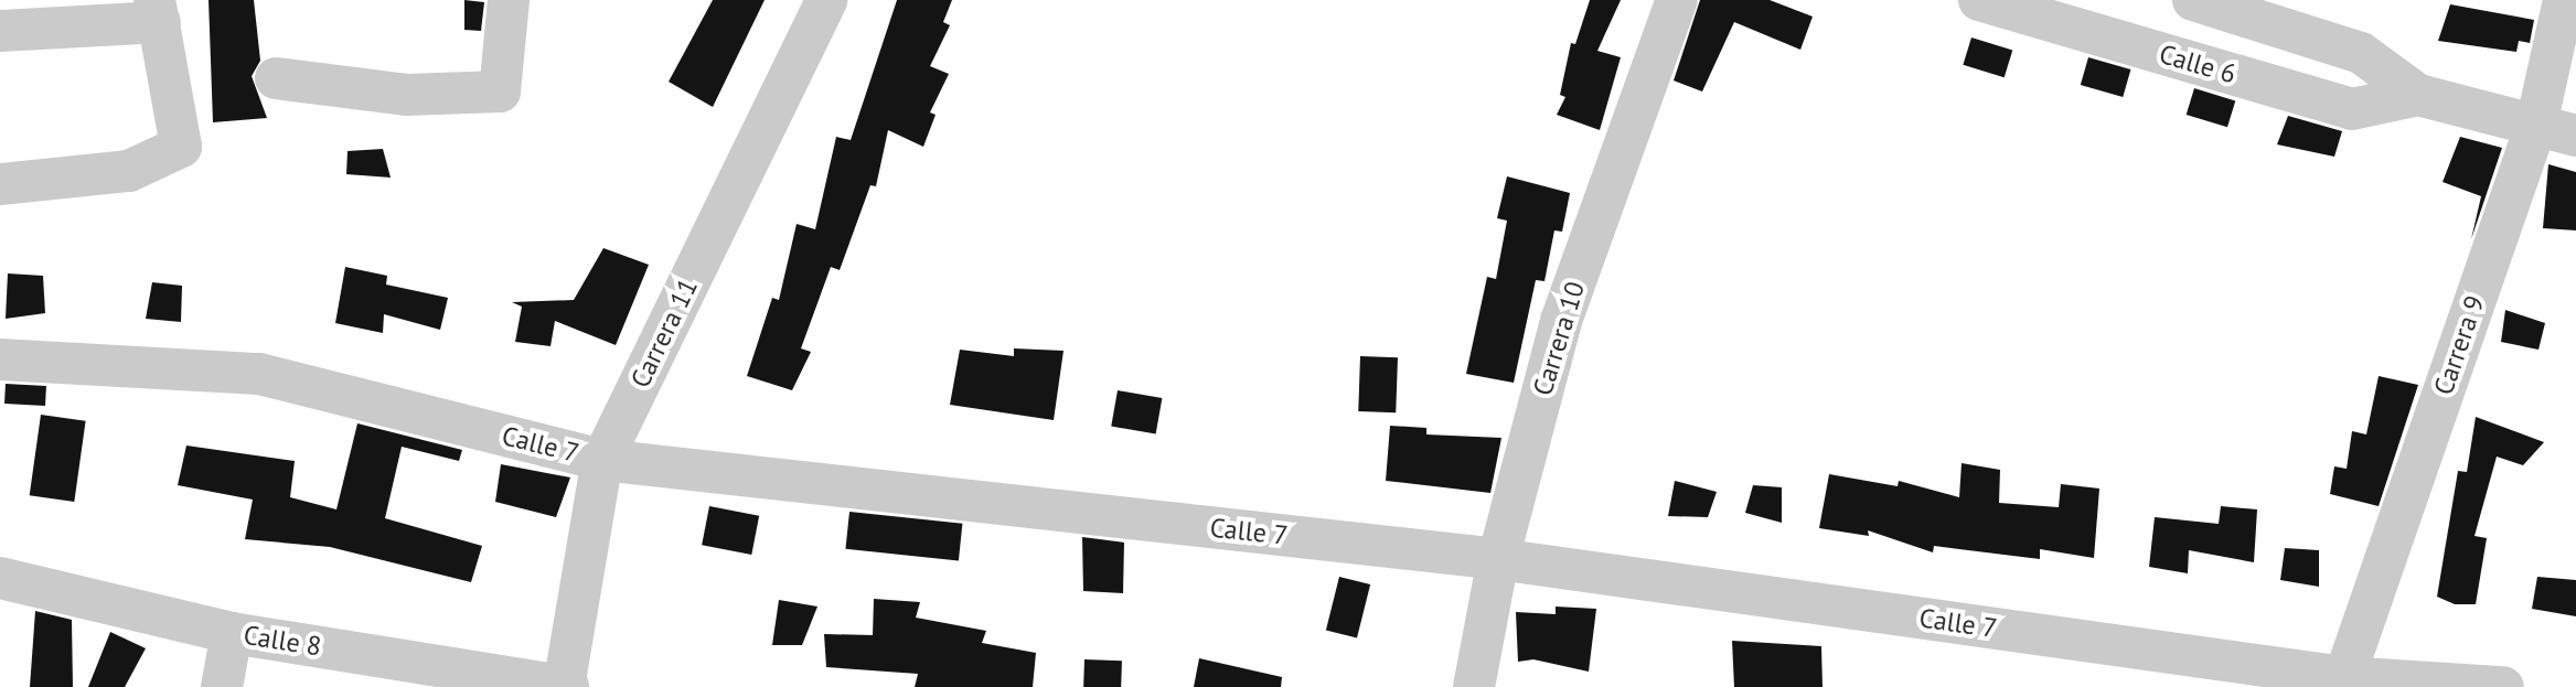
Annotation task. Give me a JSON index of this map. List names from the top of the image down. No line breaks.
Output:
{"streets":{"street":["Calle 6","Carrera 11","Carrera 10","Carrera 9","Calle 7","Calle 8"]},"crossings":[["Calle 6","Carrera 9"],["Carrera 11","Calle 7"],["Carrera 11","Calle 8"],["Carrera 10","Calle 7"],["Carrera 9","Calle 7"]]}
